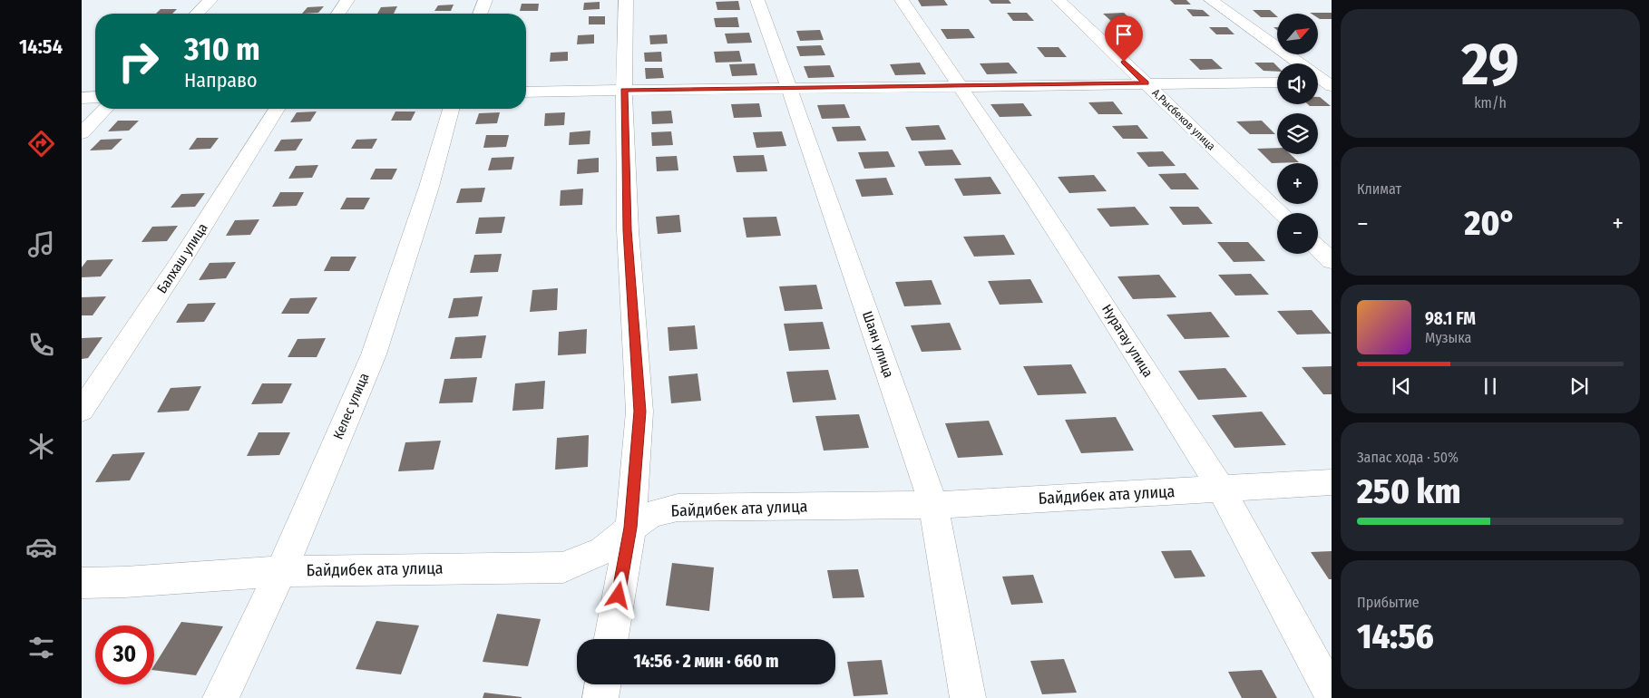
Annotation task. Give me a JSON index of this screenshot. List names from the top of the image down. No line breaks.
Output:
{"streets":{"street":["А.Рысбеков улица","Балхаш улица","Нуратау улица","Шаян улица","Келес улица","Байдибек ата улица"]},"crossings":[["Нуратау улица","Байдибек ата улица"],["Шаян улица","Байдибек ата улица"],["Келес улица","Байдибек ата улица"]],"north":"top right","page":{"tabs":"14:54","tile":[["29","km/h"],"Климат",["Запас хода · 50%","250 km"],["Прибытие","14:56"]],"map_buttons":["+","−"],"turn":["310 m","Направо"],"heat":["−","20°","+"],"song":["98.1 FM","Музыка"],"limit":"30","trip":"14:56 · 2 мин · 660 m"}}
